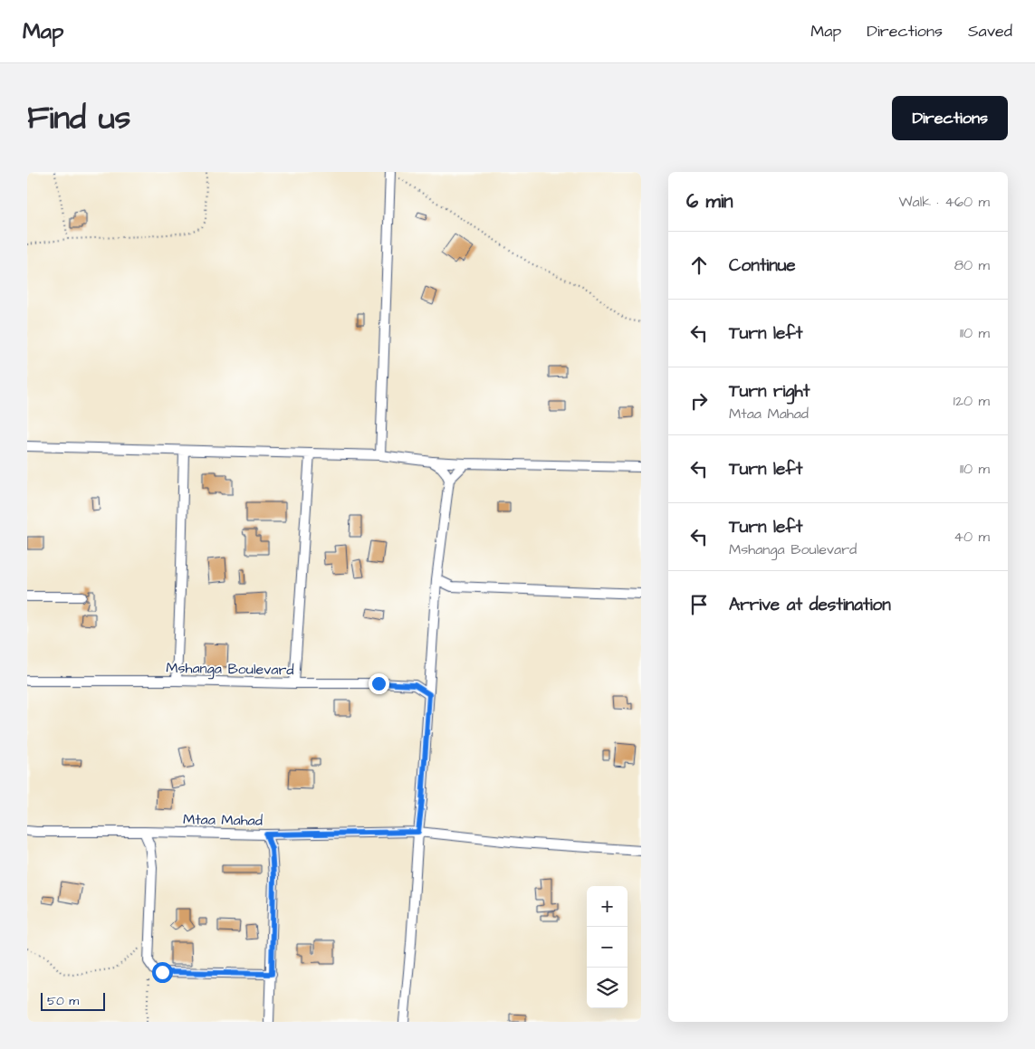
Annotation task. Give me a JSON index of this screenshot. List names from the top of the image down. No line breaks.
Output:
{"streets":{"street":["Mshanga Boulevard","Mtaa Mahad"]},"scale_bar":"50 m","page":{"header":"Map","nav":["Map","Directions","Saved"],"title":"Find us","buttons":"Directions","heading":["6 min","Walk · 460 m"],"list":[["Continue","80 m"],["Turn left","110 m"],["Turn right","Mtaa Mahad","120 m"],["Turn left","110 m"],["Turn left","Mshanga Boulevard","40 m"],"Arrive at destination"],"map_buttons":["+","−"],"scale":"50 m"}}
